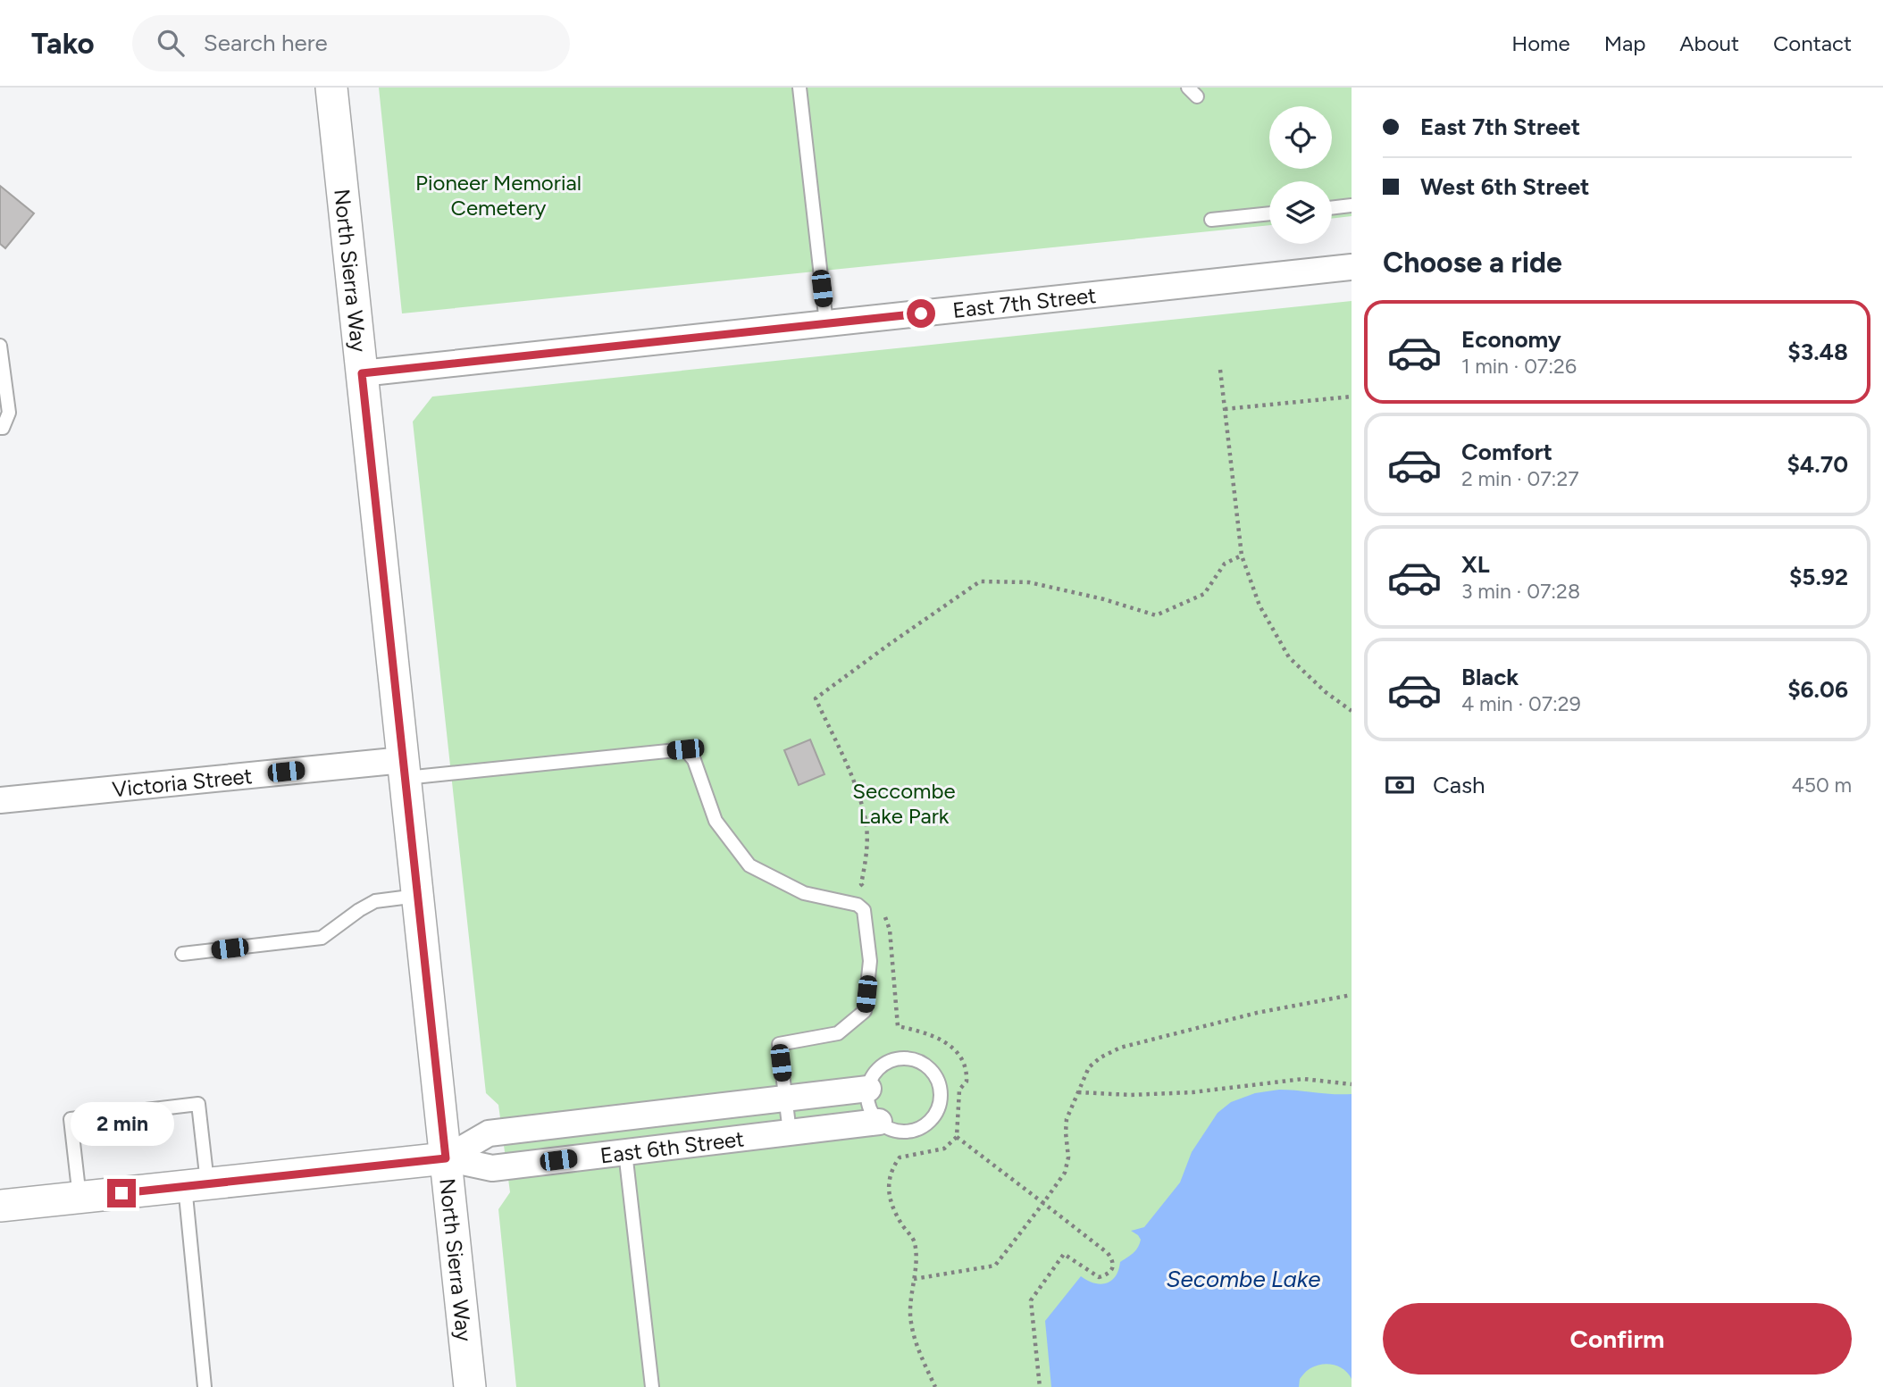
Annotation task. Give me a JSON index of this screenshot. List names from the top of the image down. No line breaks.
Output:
{"streets":{"street":["North Sierra Way","East 7th Street","Victoria Street","East 6th Street"]},"crossings":[["North Sierra Way","East 7th Street"],["North Sierra Way","Victoria Street"],["North Sierra Way","East 6th Street"]],"water":["Secombe Lake"],"parks":["Pioneer Memorial Cemetery","Seccombe Lake Park"],"page":{"header":"Tako","search":"Search here","nav":["Home","Map","About","Contact"],"banner":["East 7th Street","West 6th Street"],"heading":"Choose a ride","list":[{"name":"Economy","note":"1 min · 07:26","value":"$3.48"},{"name":"Comfort","note":"2 min · 07:27","value":"$4.70"},{"name":"XL","note":"3 min · 07:28","value":"$5.92"},{"name":"Black","note":"4 min · 07:29","value":"$6.06"}],"pay":["Cash","450 m"],"bubble":"2 min","buttons":"Confirm"}}
